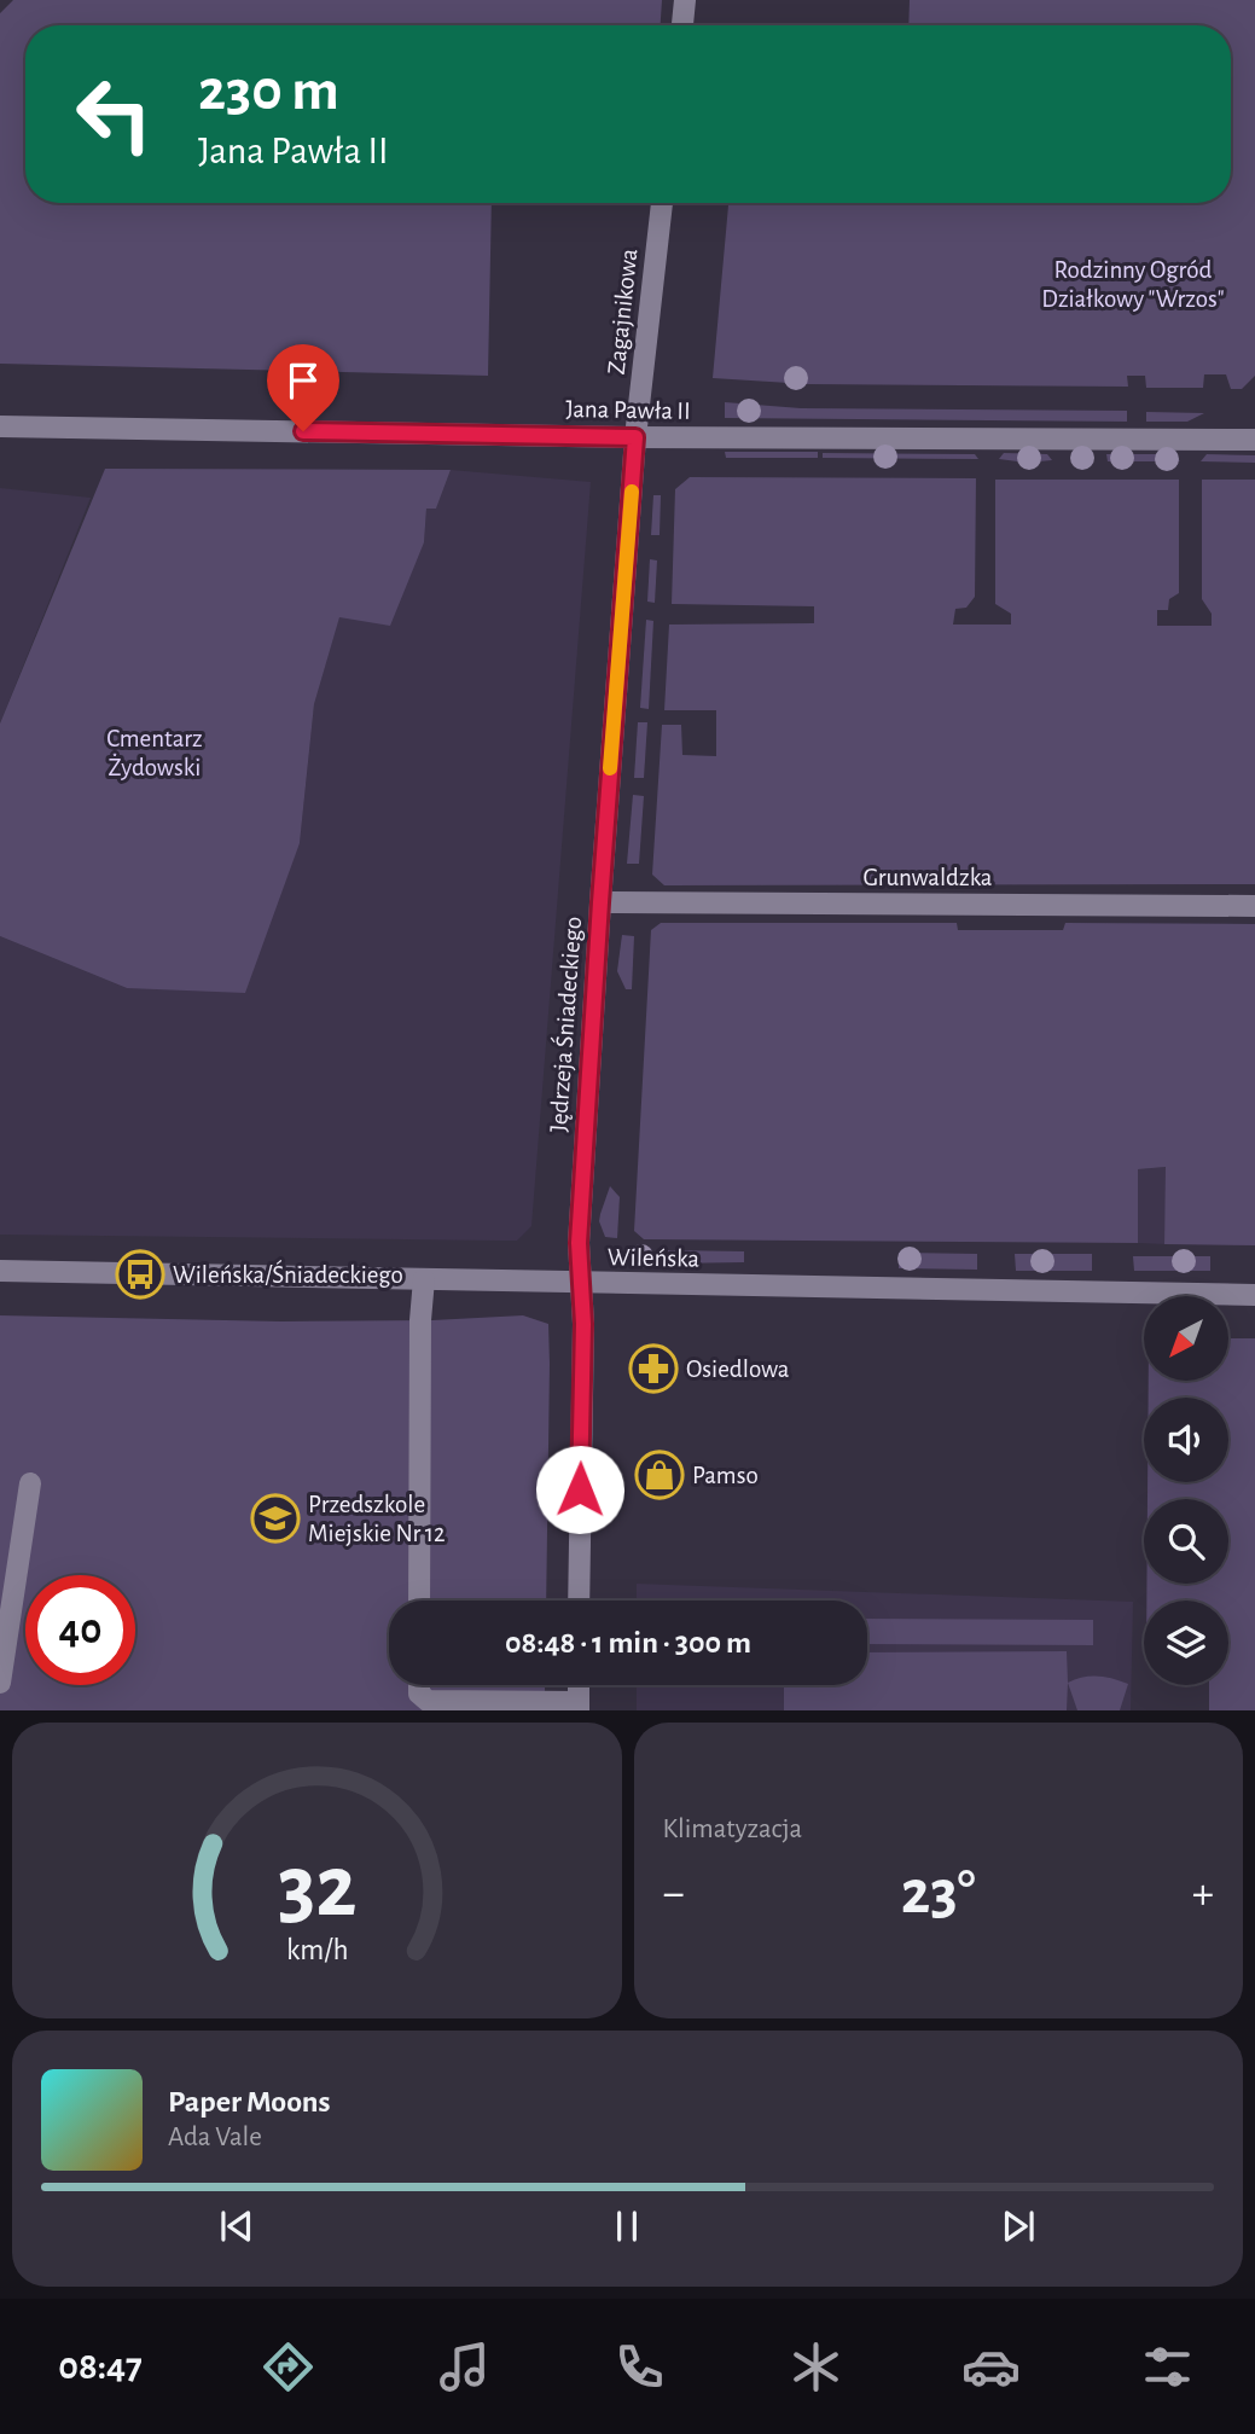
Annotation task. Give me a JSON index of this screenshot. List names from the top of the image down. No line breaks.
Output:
{"streets":{"street":["Zagajnikowa","Jana Pawła II","Grunwaldzka","Jędrzeja Śniadeckiego","Wileńska"]},"crossings":[["Zagajnikowa","Jana Pawła II"],["Zagajnikowa","Jędrzeja Śniadeckiego"],["Jana Pawła II","Jędrzeja Śniadeckiego"],["Grunwaldzka","Jędrzeja Śniadeckiego"],["Jędrzeja Śniadeckiego","Wileńska"]],"parks":["Rodzinny Ogród Działkowy \"Wrzos\"","Cmentarz Żydowski"],"places":{"bus stop":["Wileńska/Śniadeckiego"],"pharmacy":["Osiedlowa"],"shop":["Pamso"],"school or university":["Przedszkole Miejskie Nr 12"]},"north":"bottom left","page":{"turn":["230 m","Jana Pawła II"],"limit":"40","trip":"08:48 · 1 min · 300 m","tile":"Klimatyzacja","heat":["−","23°","+"],"song":["Paper Moons","Ada Vale"],"tabs":"08:47","gauge":["32","km/h"]}}
